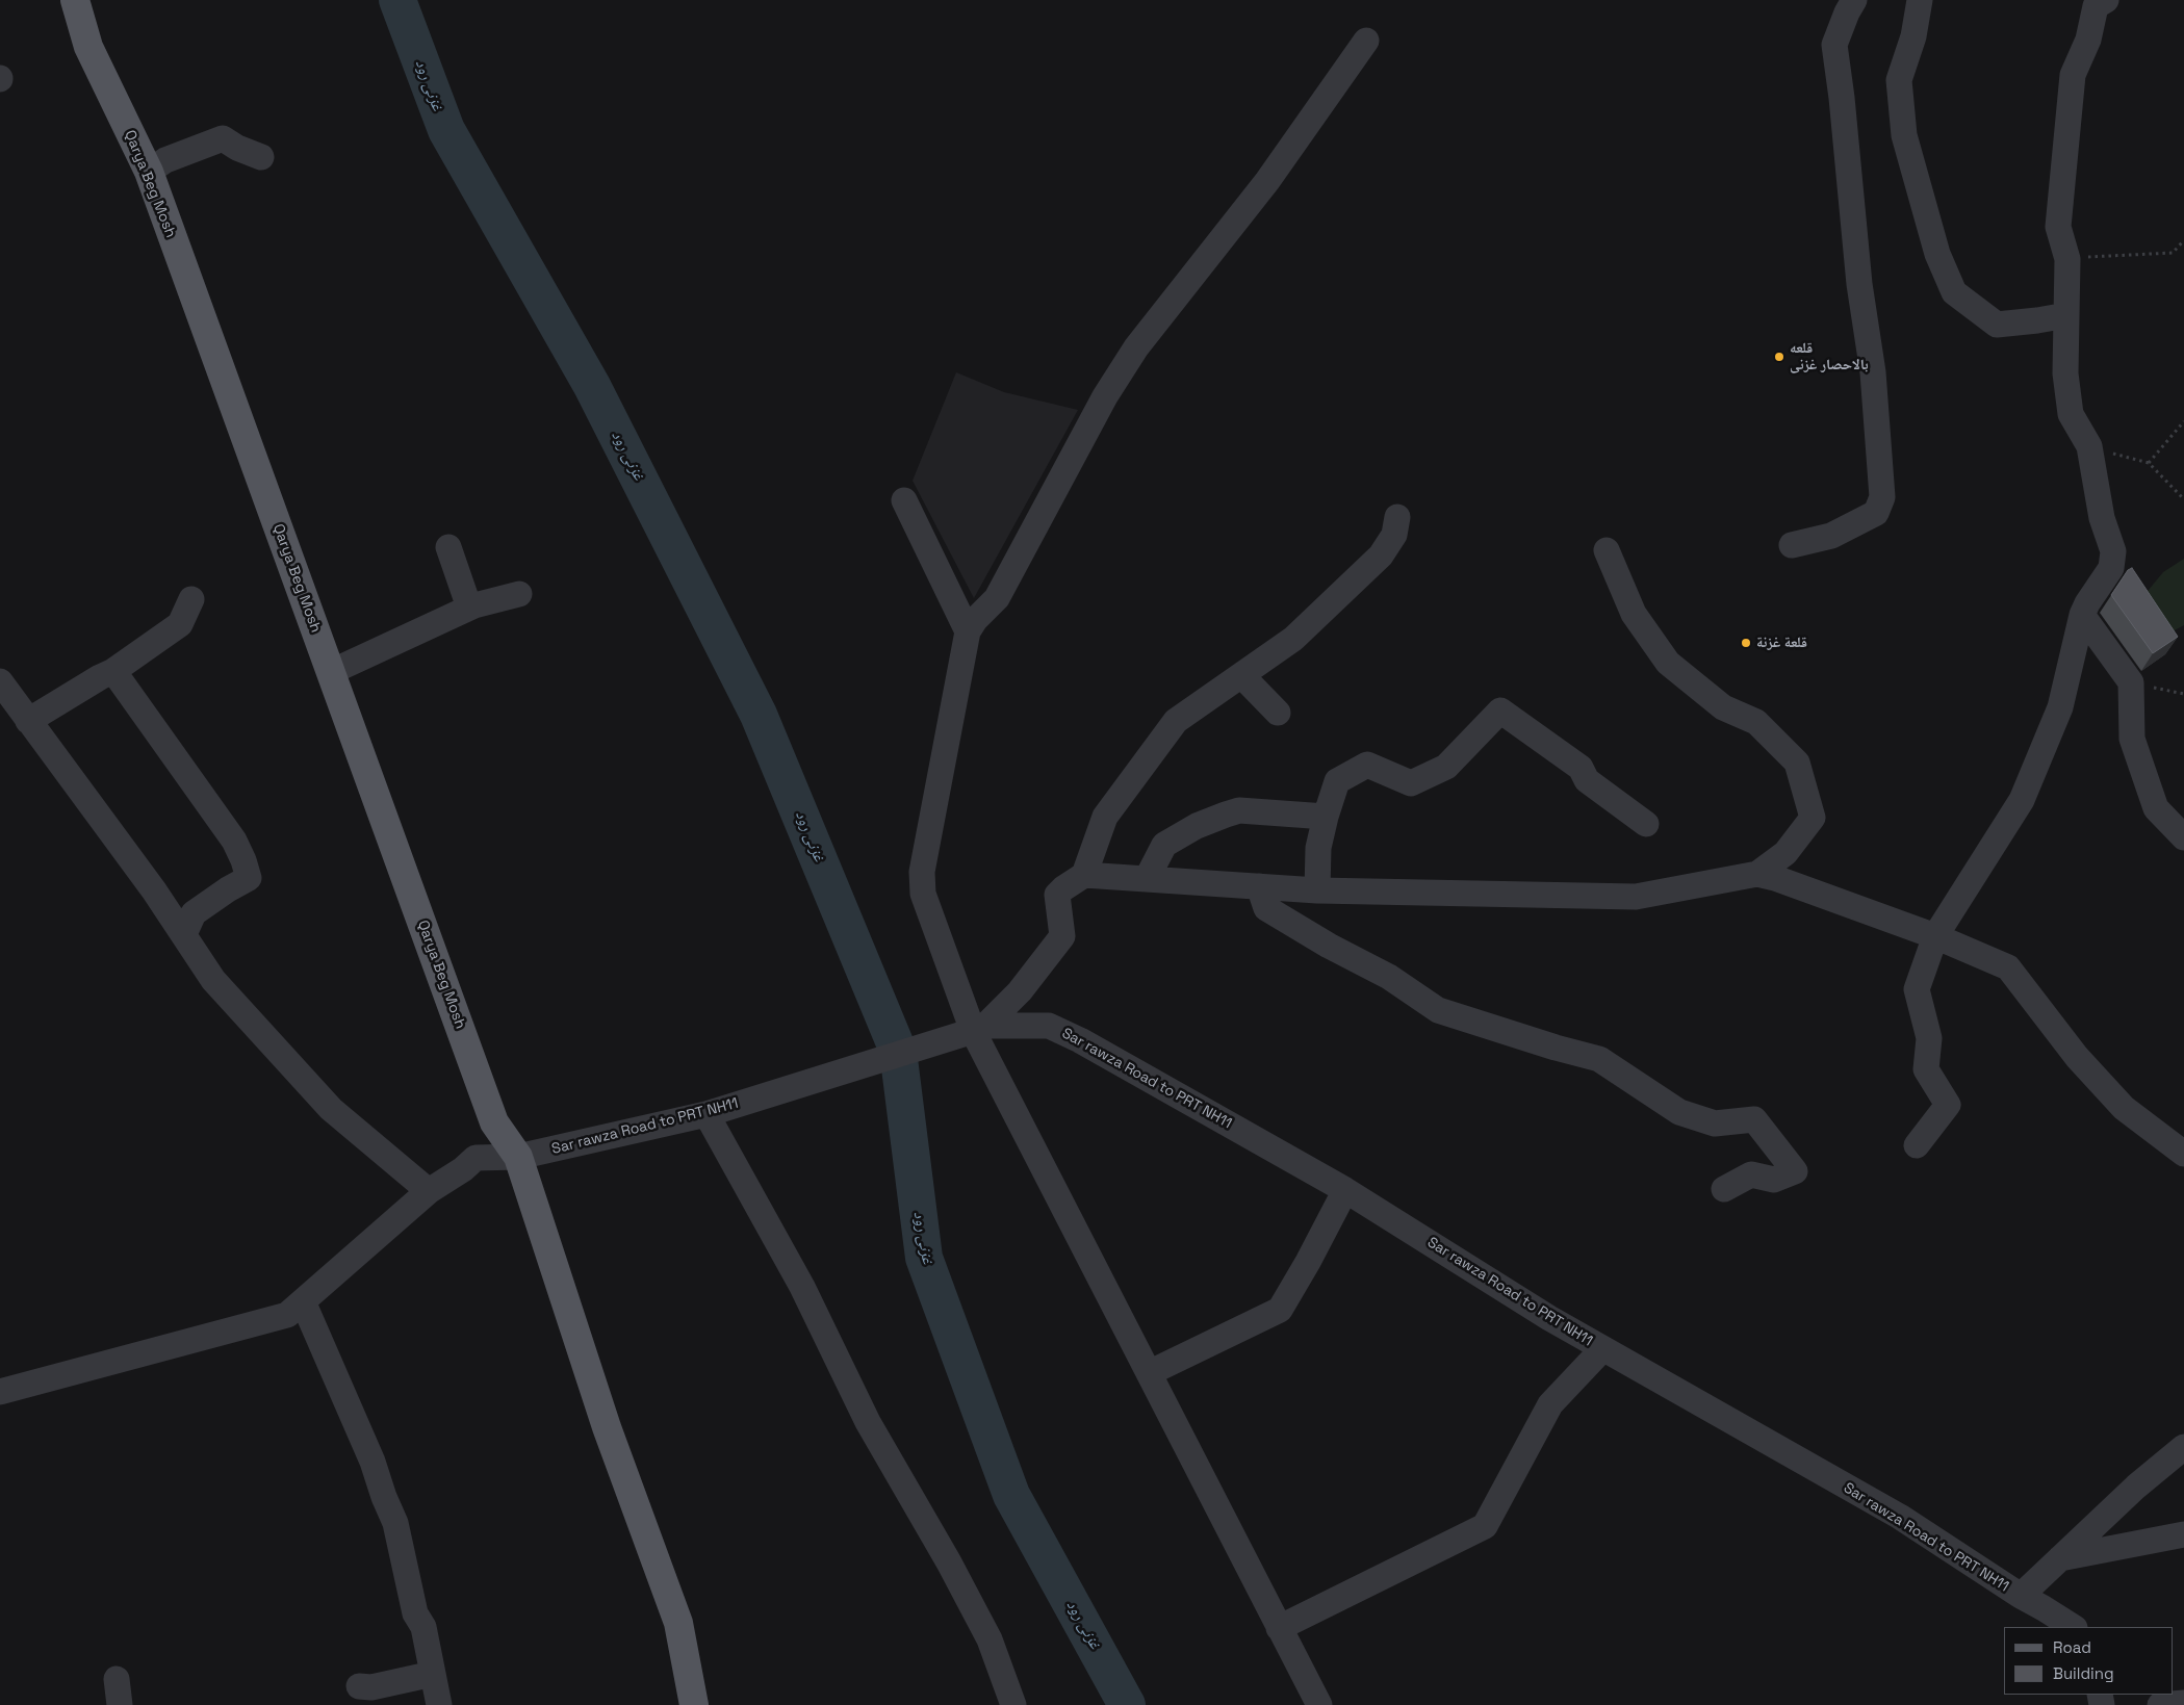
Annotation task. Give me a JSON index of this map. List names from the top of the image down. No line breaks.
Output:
{"streets":{"main road":["Qarya Beg Mosh"],"street":["Sar rawza Road to PRT NH11"]},"crossings":[["Qarya Beg Mosh","Sar rawza Road to PRT NH11"]],"water":["غزنی رود"],"places":["قلعه بالاحصار غزنی","قلعة غزنة"],"legend":["Road","Building"]}
